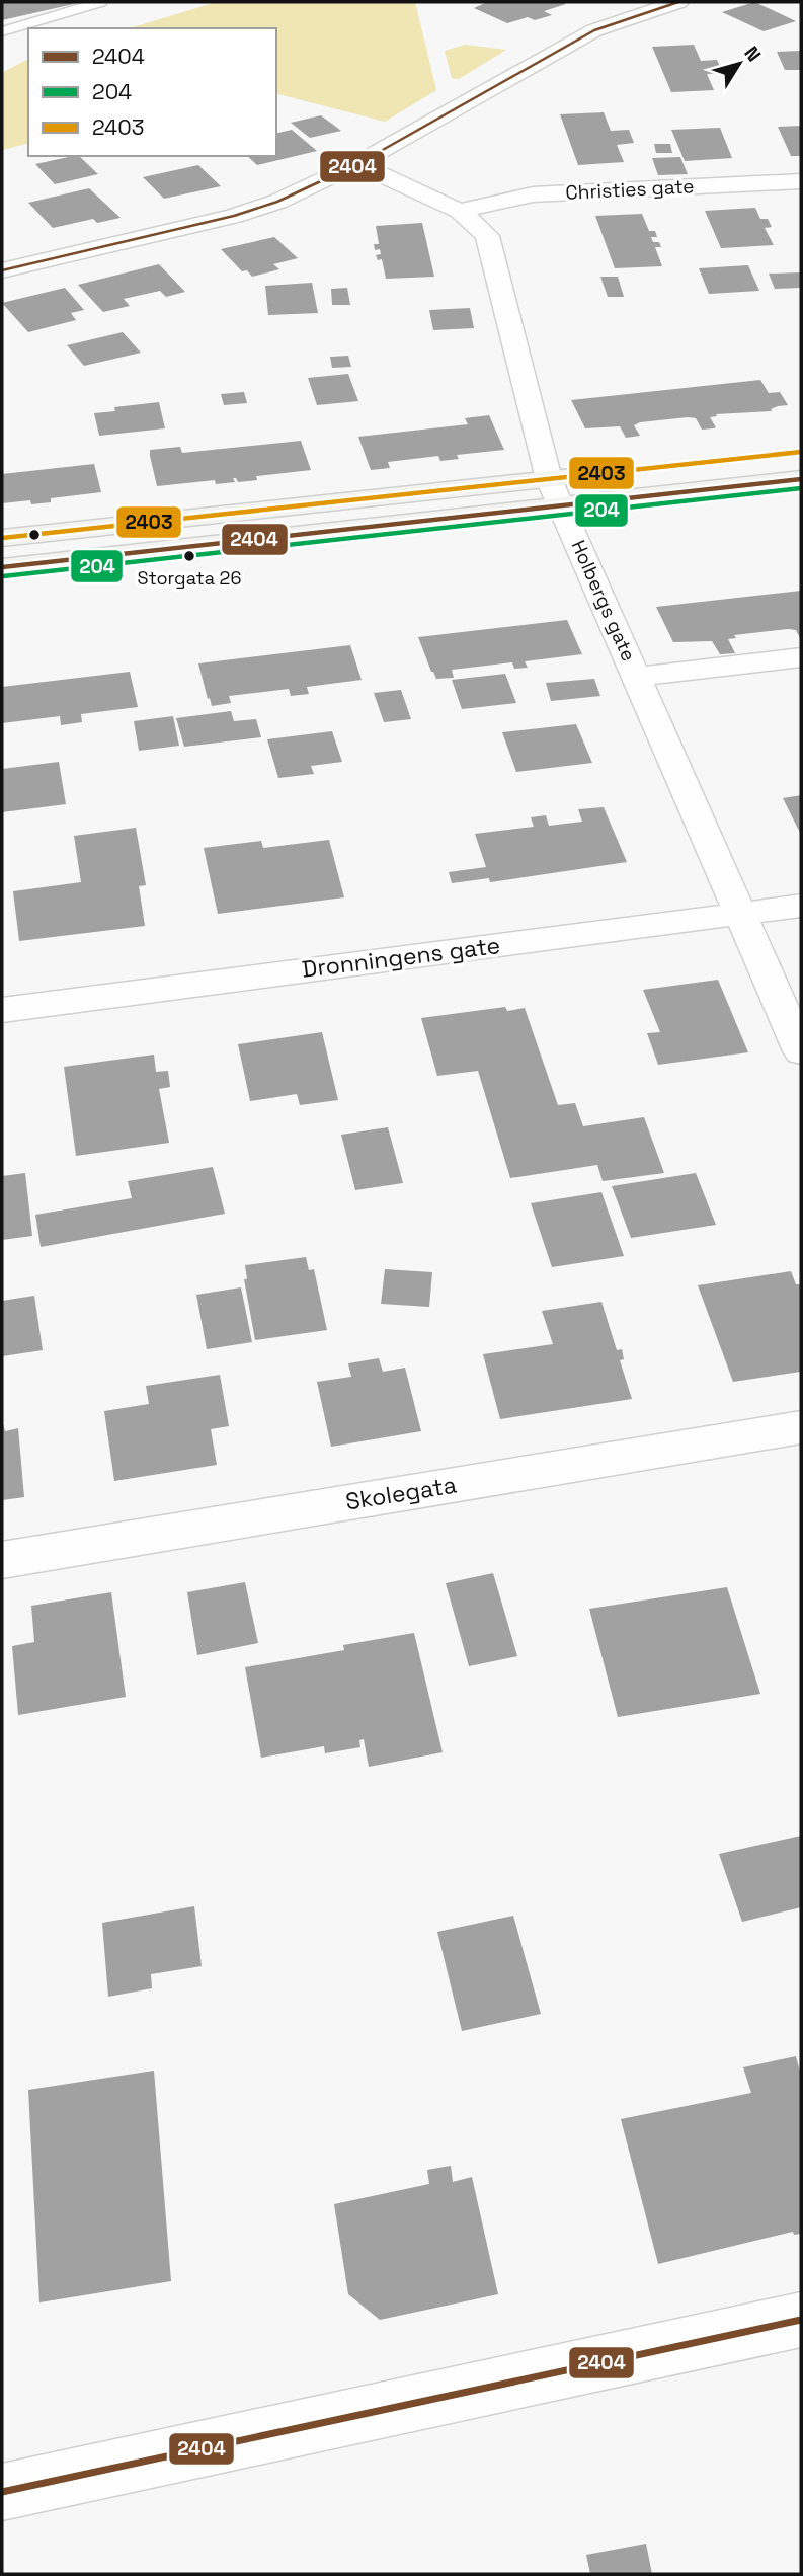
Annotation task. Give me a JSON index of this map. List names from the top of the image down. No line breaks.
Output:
{"streets":{"street":["Christies gate","Holbergs gate","Dronningens gate","Skolegata"]},"crossings":[["Christies gate","Holbergs gate"],["Holbergs gate","Dronningens gate"]],"places":["Storgata 26"],"lines":["transit line 2404","transit line 2403","transit line 204"],"legend":["2404","204","2403"],"north":"top right"}
